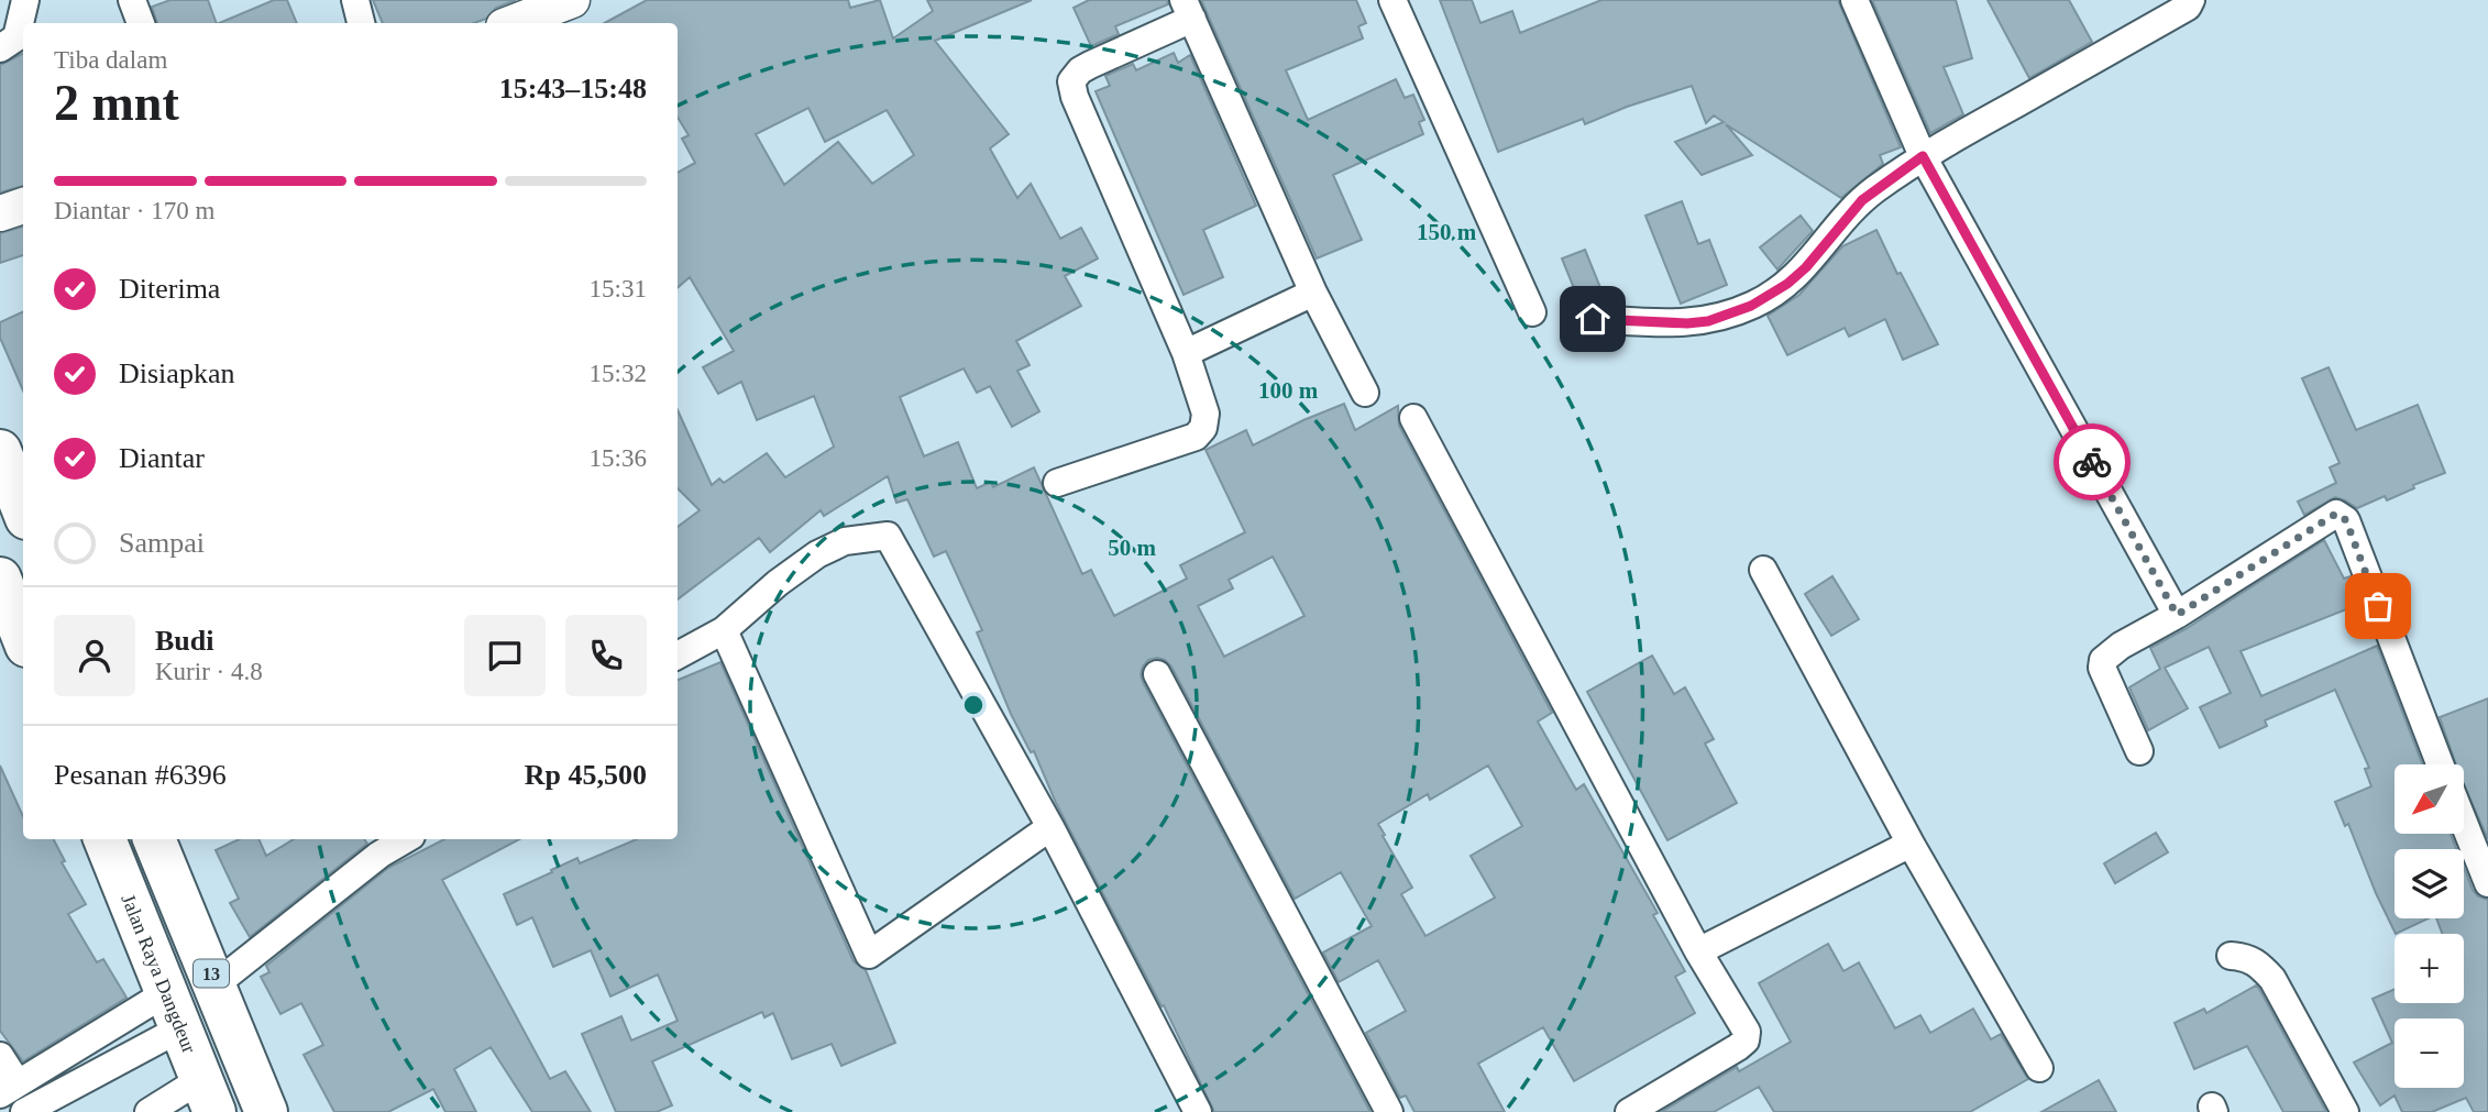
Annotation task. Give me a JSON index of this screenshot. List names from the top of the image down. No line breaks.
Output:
{"streets":{"highway":["Jalan Raya Dangdeur","13"]},"north":"bottom left","page":{"heading":["2 mnt","Tiba dalam","15:43–15:48"],"panel":["Budi","Kurir · 4.8","Pesanan #6396","Rp 45,500"],"bar":"Diantar · 170 m","list":[["Diterima","15:31"],["Disiapkan","15:32"],["Diantar","15:36"],"Sampai"],"map_buttons":["+","−"]},"rings":["150 m","100 m","50 m"]}
